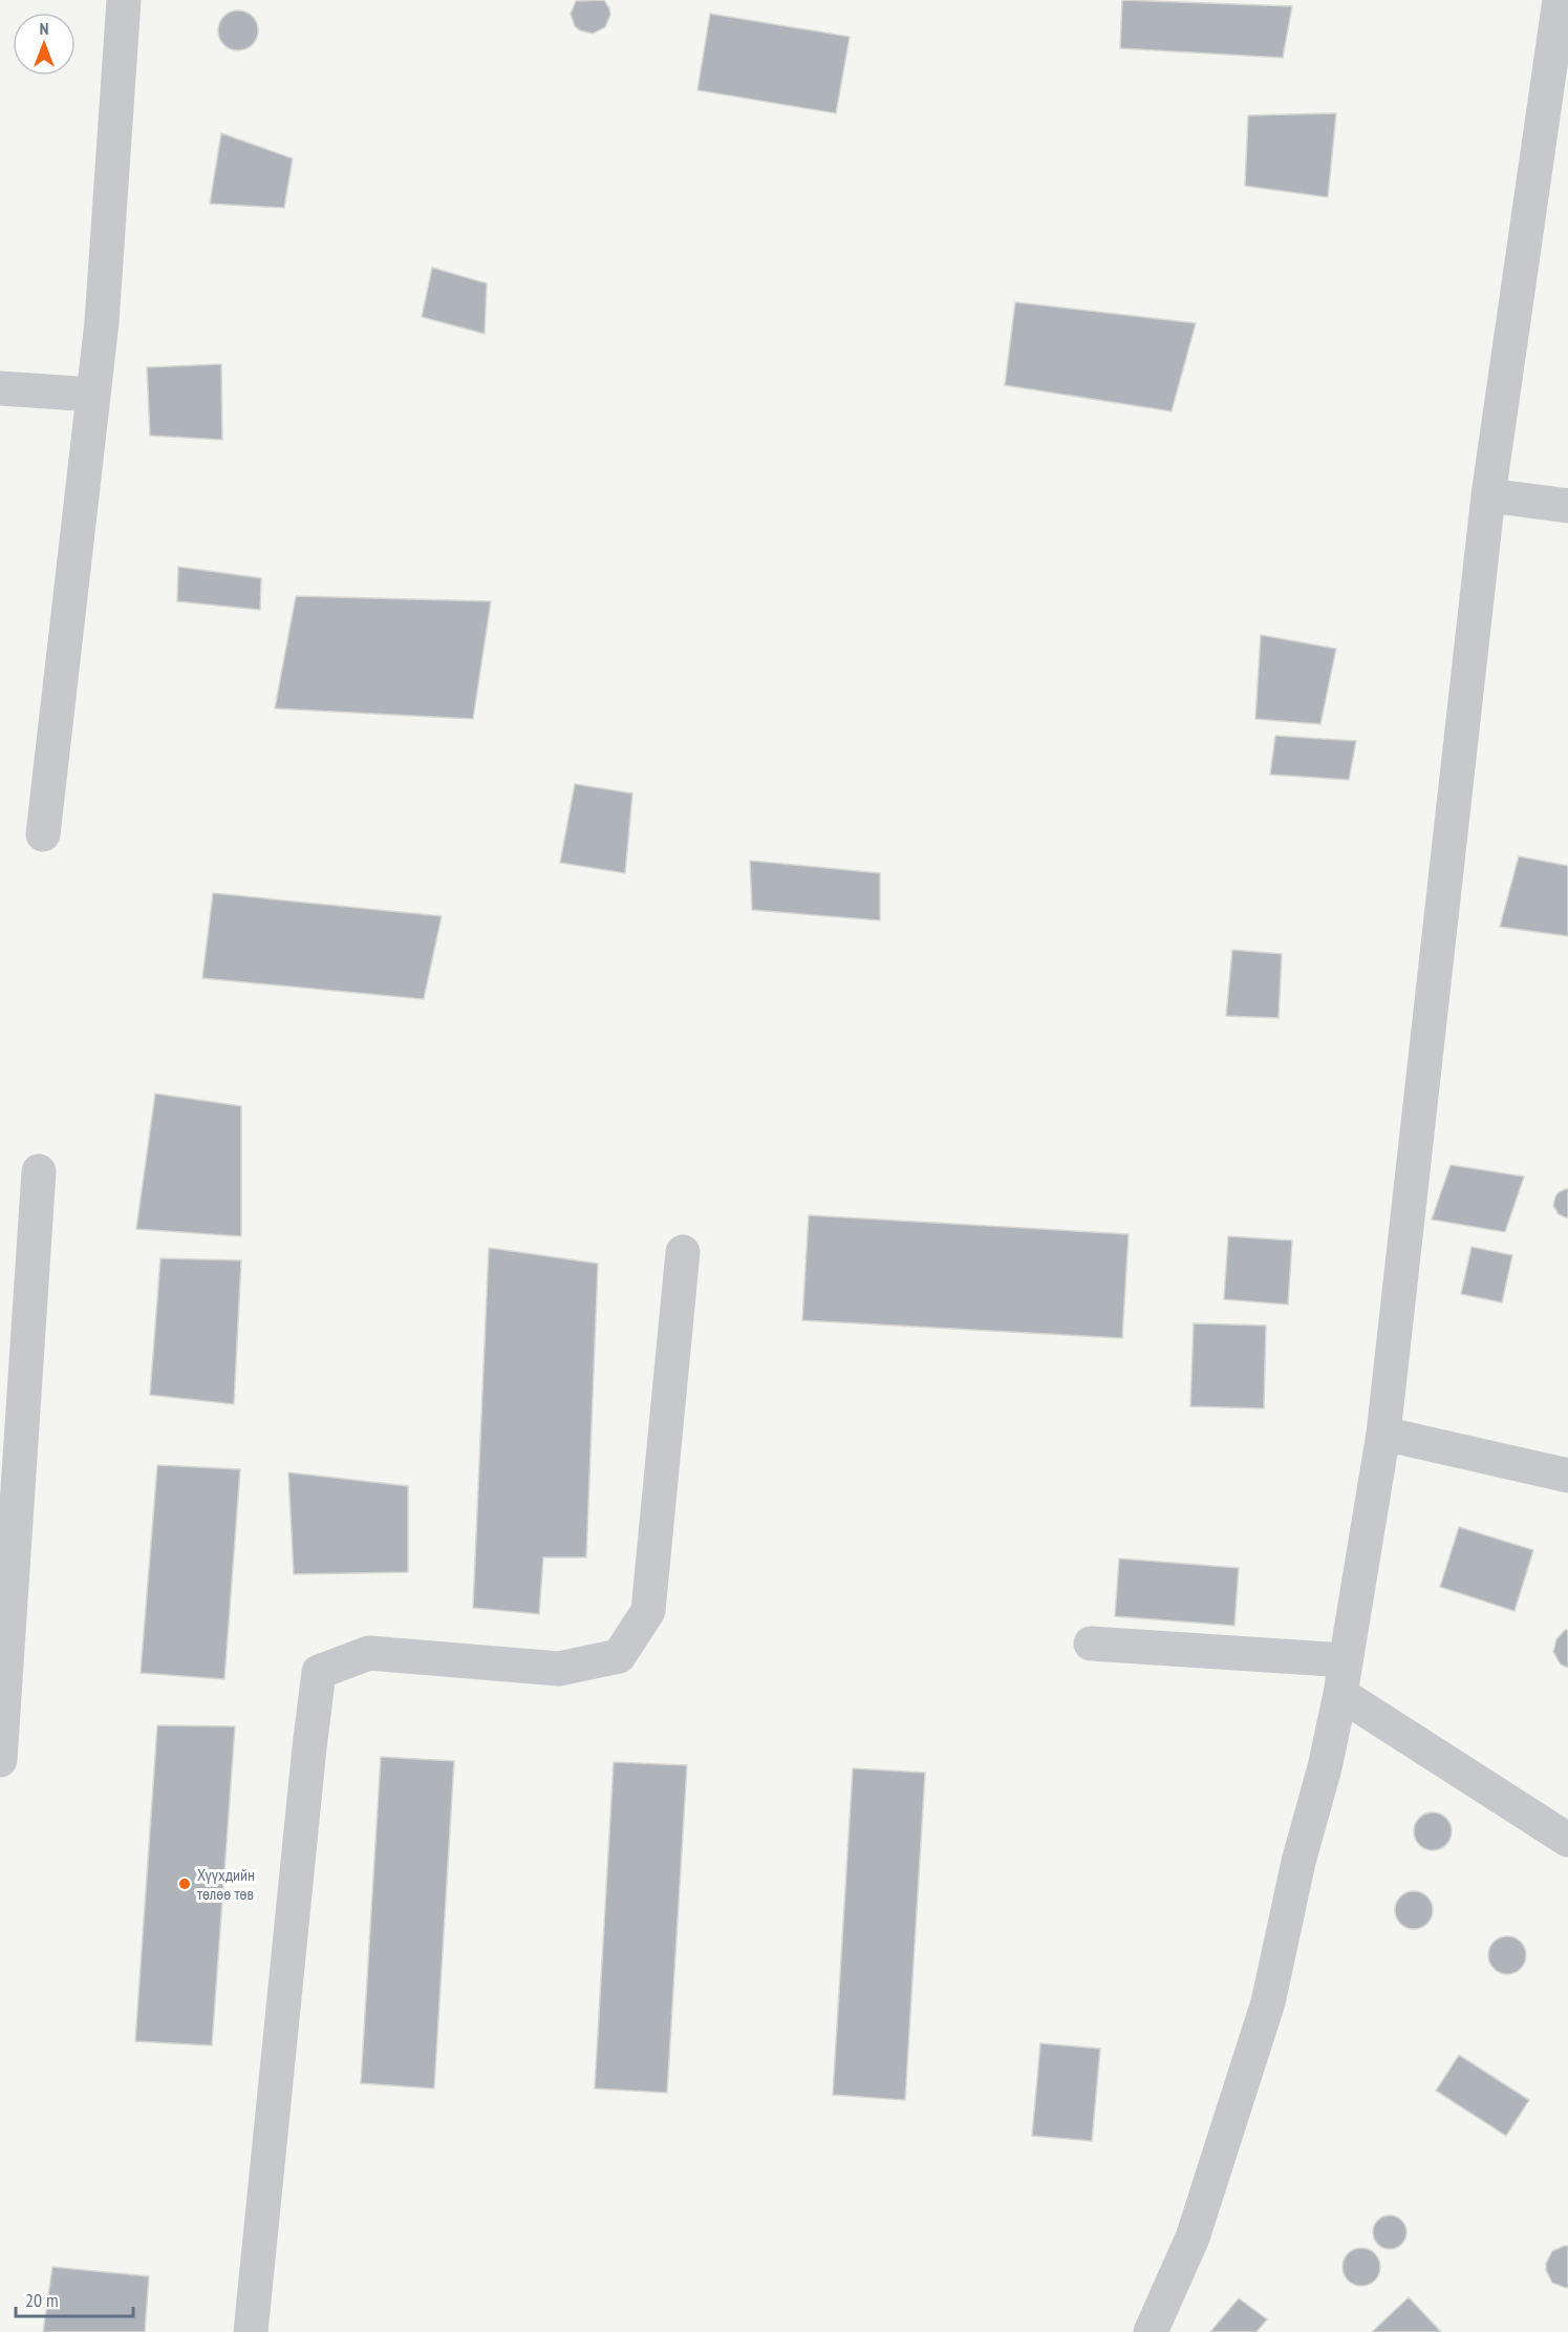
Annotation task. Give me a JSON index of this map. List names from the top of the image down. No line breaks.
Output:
{"places":["Хүүхдийн төлөө төв"],"scale_bar":"20 m","north":"top"}
